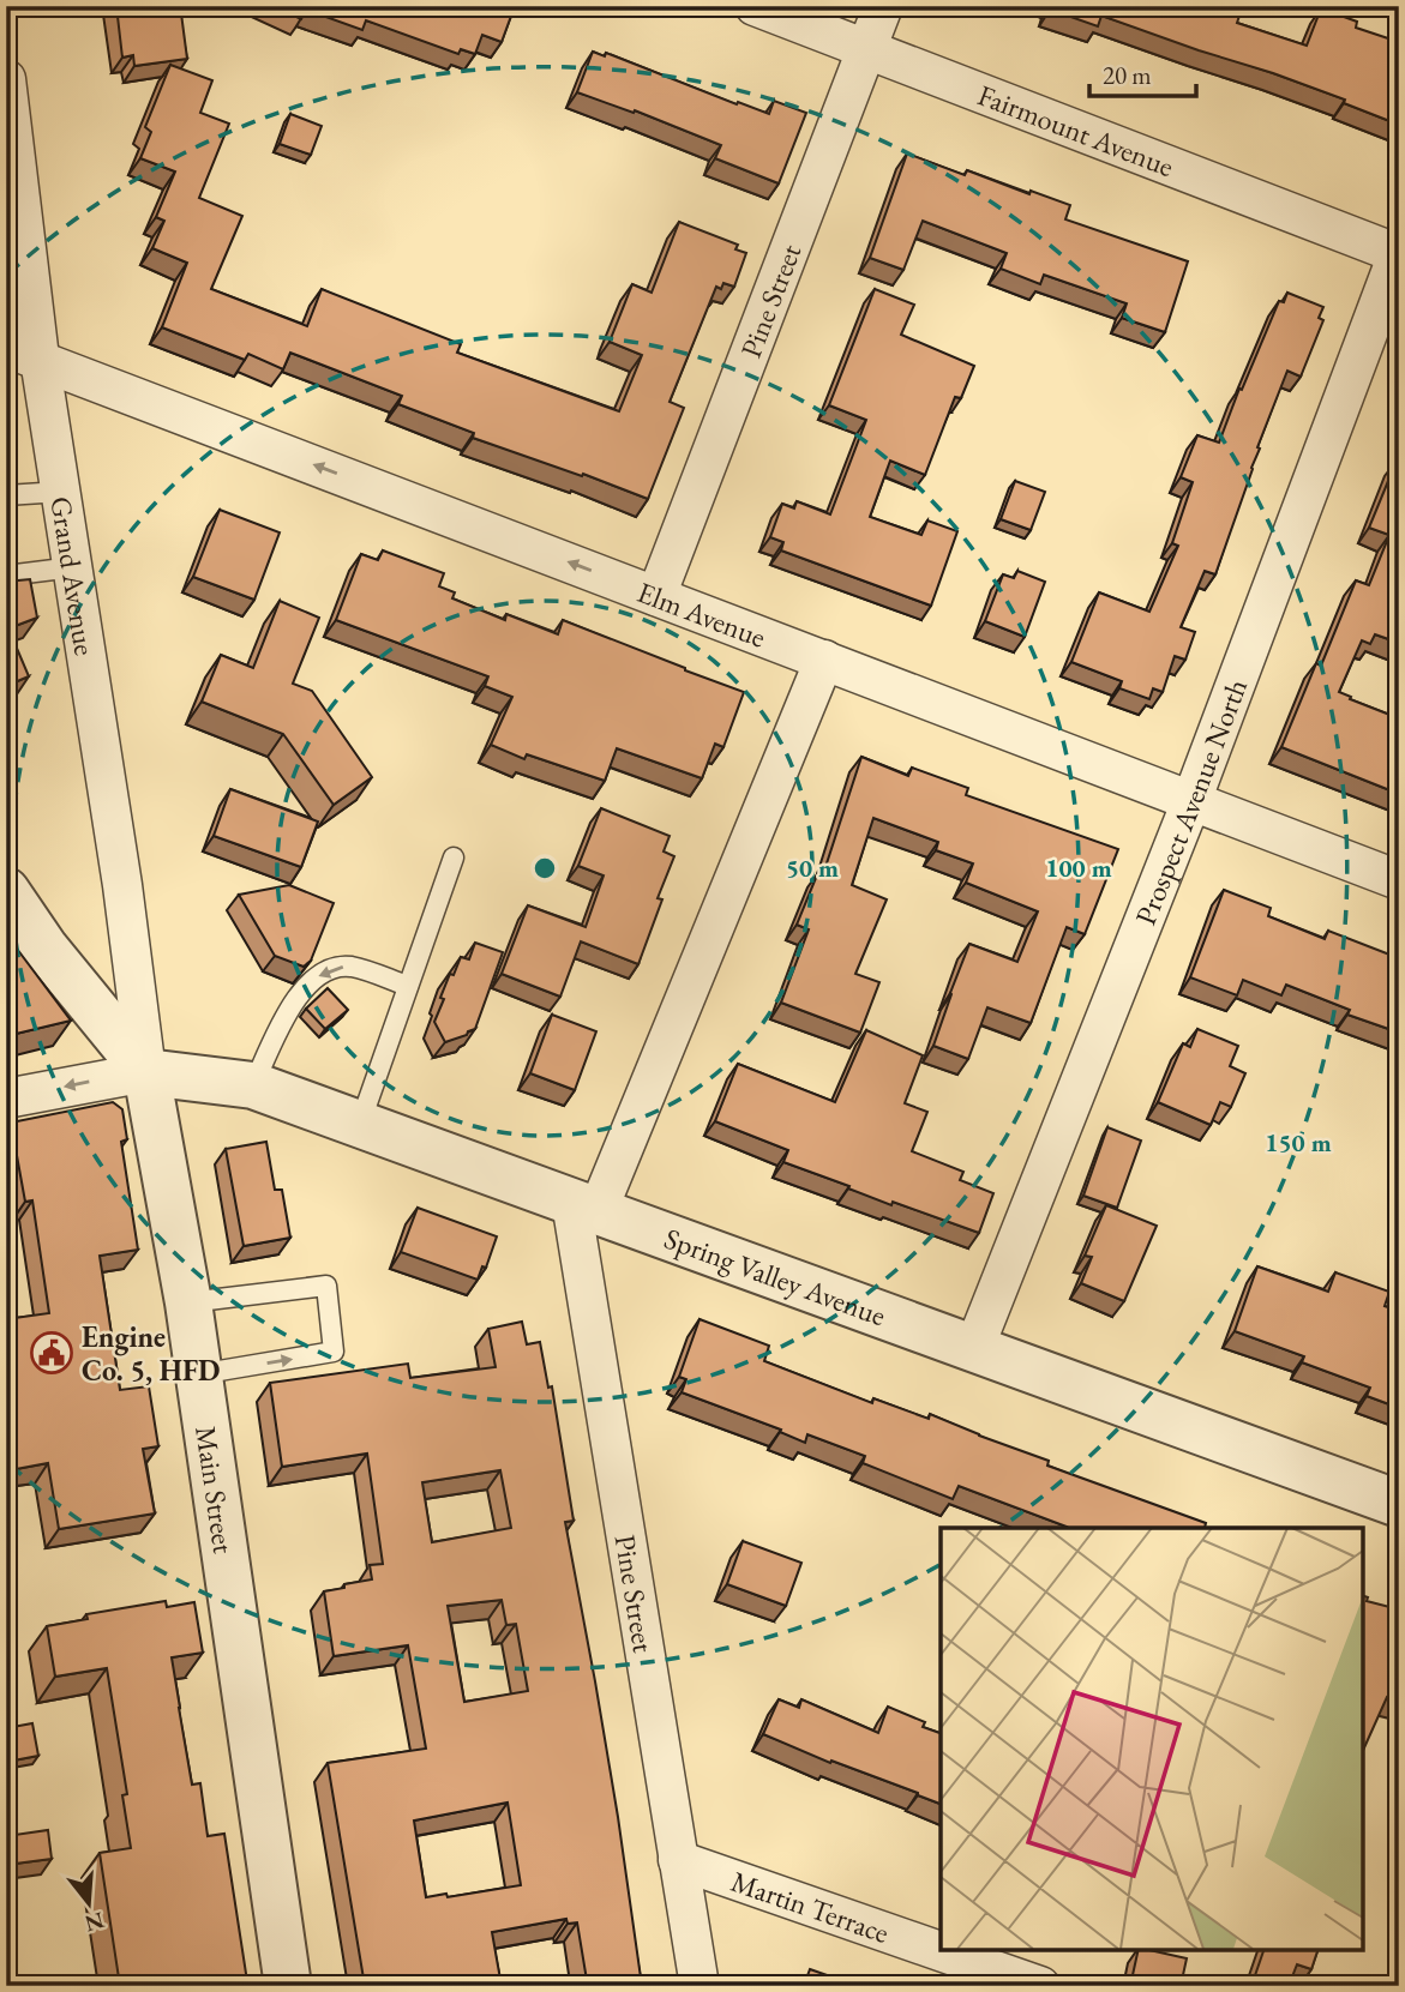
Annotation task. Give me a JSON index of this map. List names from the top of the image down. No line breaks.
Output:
{"streets":{"street":["Fairmount Avenue","Pine Street","Grand Avenue","Elm Avenue","Prospect Avenue North","Spring Valley Avenue","Main Street","Martin Terrace"]},"crossings":[["Fairmount Avenue","Pine Street"],["Fairmount Avenue","Prospect Avenue North"],["Pine Street","Elm Avenue"],["Pine Street","Spring Valley Avenue"],["Pine Street","Martin Terrace"],["Grand Avenue","Elm Avenue"],["Grand Avenue","Spring Valley Avenue"],["Grand Avenue","Main Street"],["Elm Avenue","Prospect Avenue North"],["Prospect Avenue North","Spring Valley Avenue"],["Spring Valley Avenue","Main Street"]],"one_way":["Elm Avenue"],"places":{"public building":["Engine Co. 5, HFD"]},"scale_bar":"20 m","north":"bottom","rings":["50 m","100 m","150 m"]}
